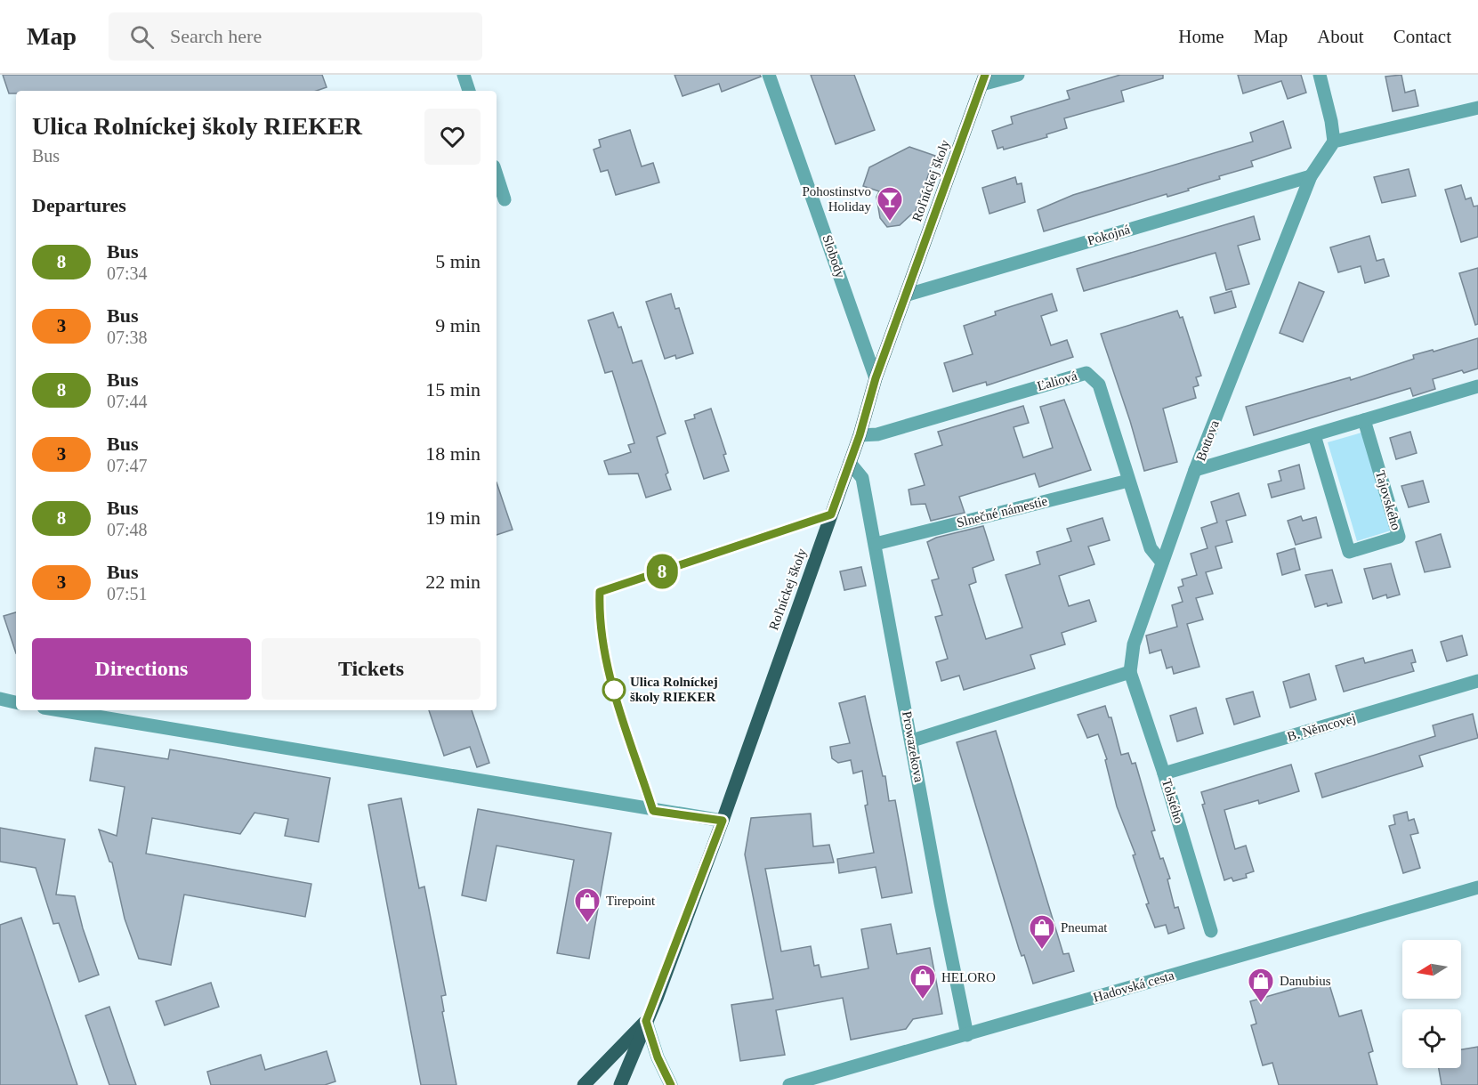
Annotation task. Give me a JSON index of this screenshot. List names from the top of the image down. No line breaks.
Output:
{"streets":{"main road":["Roľníckej školy"],"street":["Pokojná","Slobody","Ľaliová","Bottova","Tajovského","Slnečné námestie","B. Němcovej","Prowazekova","Tolstého","Hadovská cesta"]},"crossings":[["Roľníckej školy","Pokojná"],["Roľníckej školy","Slobody"],["Roľníckej školy","Ľaliová"],["Roľníckej školy","Prowazekova"],["Pokojná","Bottova"],["Ľaliová","Bottova"],["Ľaliová","Slnečné námestie"],["Bottova","Tolstého"],["Slnečné námestie","Prowazekova"],["B. Němcovej","Tolstého"],["Prowazekova","Hadovská cesta"]],"places":{"bar":["Pohostinstvo Holiday"],"other":["Ulica Rolníckej školy RIEKER"],"shop":["Tirepoint","Pneumat","HELORO","Danubius"]},"lines":["bus line 8"],"north":"left","page":{"header":"Map","search":"Search here","nav":["Home","Map","About","Contact"],"on_map":"8","heading":[["Ulica Rolníckej školy RIEKER","Bus"],"Departures"],"list":[{"mark":"8","name":"Bus","note":"07:34","value":"5 min"},{"mark":"3","name":"Bus","note":"07:38","value":"9 min"},{"mark":"8","name":"Bus","note":"07:44","value":"15 min"},{"mark":"3","name":"Bus","note":"07:47","value":"18 min"},{"mark":"8","name":"Bus","note":"07:48","value":"19 min"},{"mark":"3","name":"Bus","note":"07:51","value":"22 min"}],"buttons":["Directions","Tickets"]}}
